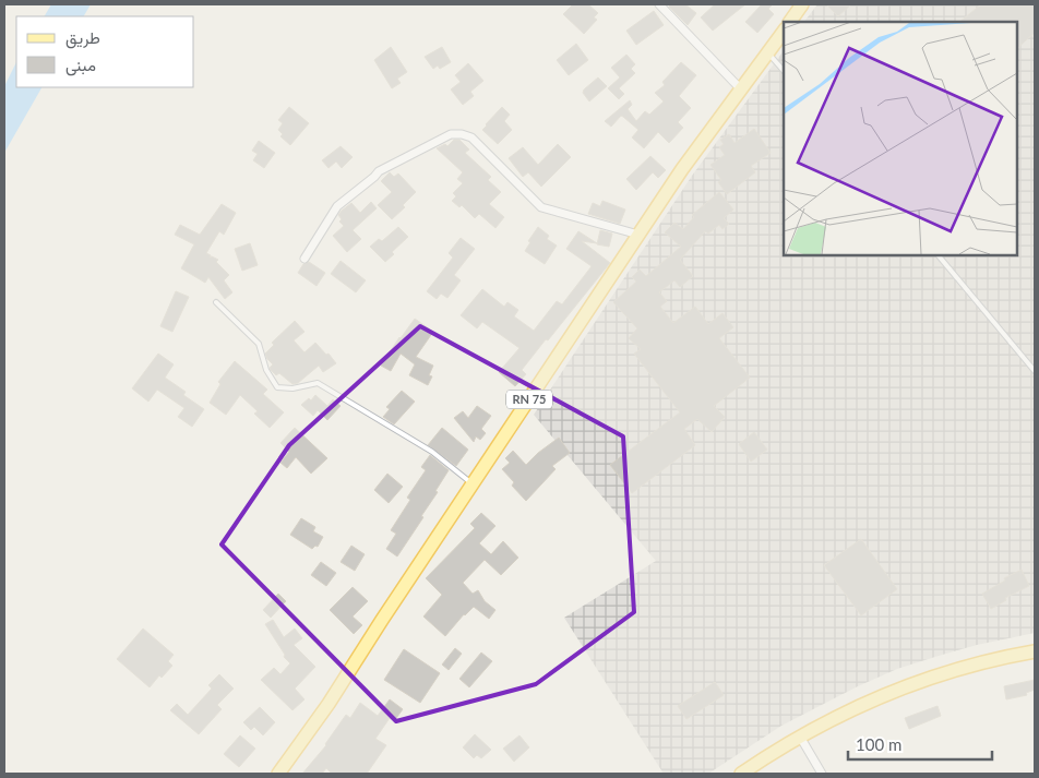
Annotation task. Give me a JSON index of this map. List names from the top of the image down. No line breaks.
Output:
{"streets":{"main road":["RN 75"]},"legend":["طريق","مبنى"],"scale_bar":"100 m"}
